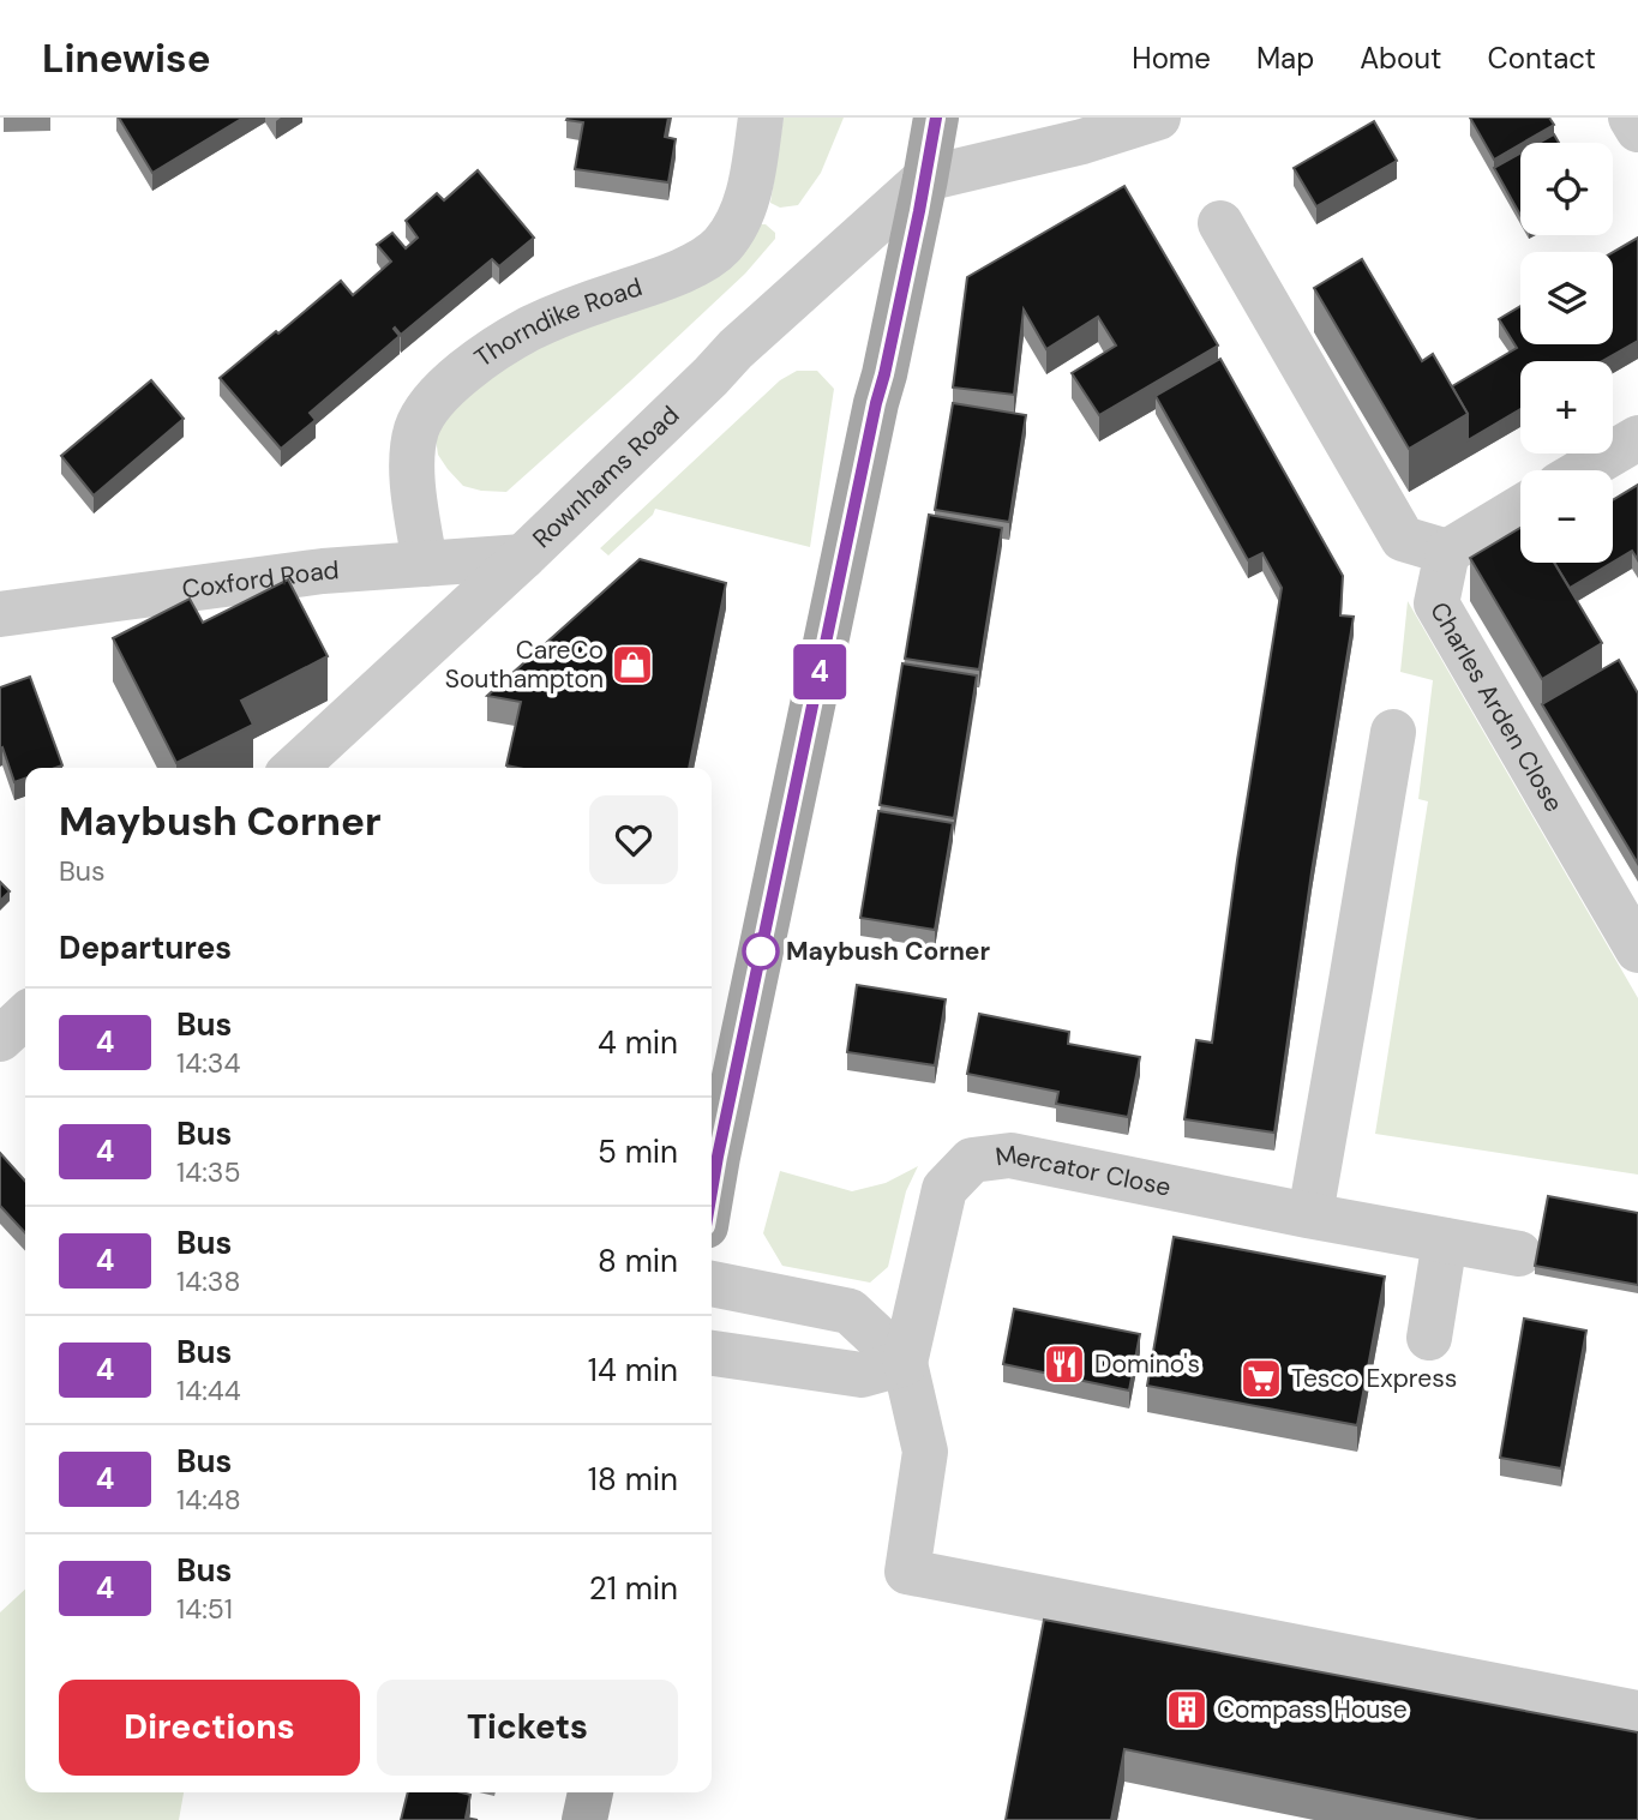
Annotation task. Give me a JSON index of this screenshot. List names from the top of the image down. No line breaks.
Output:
{"streets":{"street":["Thorndike Road","Rownhams Road","Coxford Road","Charles Arden Close","Mercator Close"]},"crossings":[["Thorndike Road","Coxford Road"],["Rownhams Road","Coxford Road"]],"places":{"shop":["CareCo Southampton"],"other":["Maybush Corner"],"restaurant":["Domino's"],"supermarket":["Tesco Express"],"building":["Compass House"]},"lines":["bus line 4"],"page":{"header":"Linewise","nav":["Home","Map","About","Contact"],"on_map":"4","map_buttons":["+","−"],"heading":[["Maybush Corner","Bus"],"Departures"],"list":[{"mark":"4","name":"Bus","note":"14:34","value":"4 min"},{"mark":"4","name":"Bus","note":"14:35","value":"5 min"},{"mark":"4","name":"Bus","note":"14:38","value":"8 min"},{"mark":"4","name":"Bus","note":"14:44","value":"14 min"},{"mark":"4","name":"Bus","note":"14:48","value":"18 min"},{"mark":"4","name":"Bus","note":"14:51","value":"21 min"}],"buttons":["Directions","Tickets"]}}
